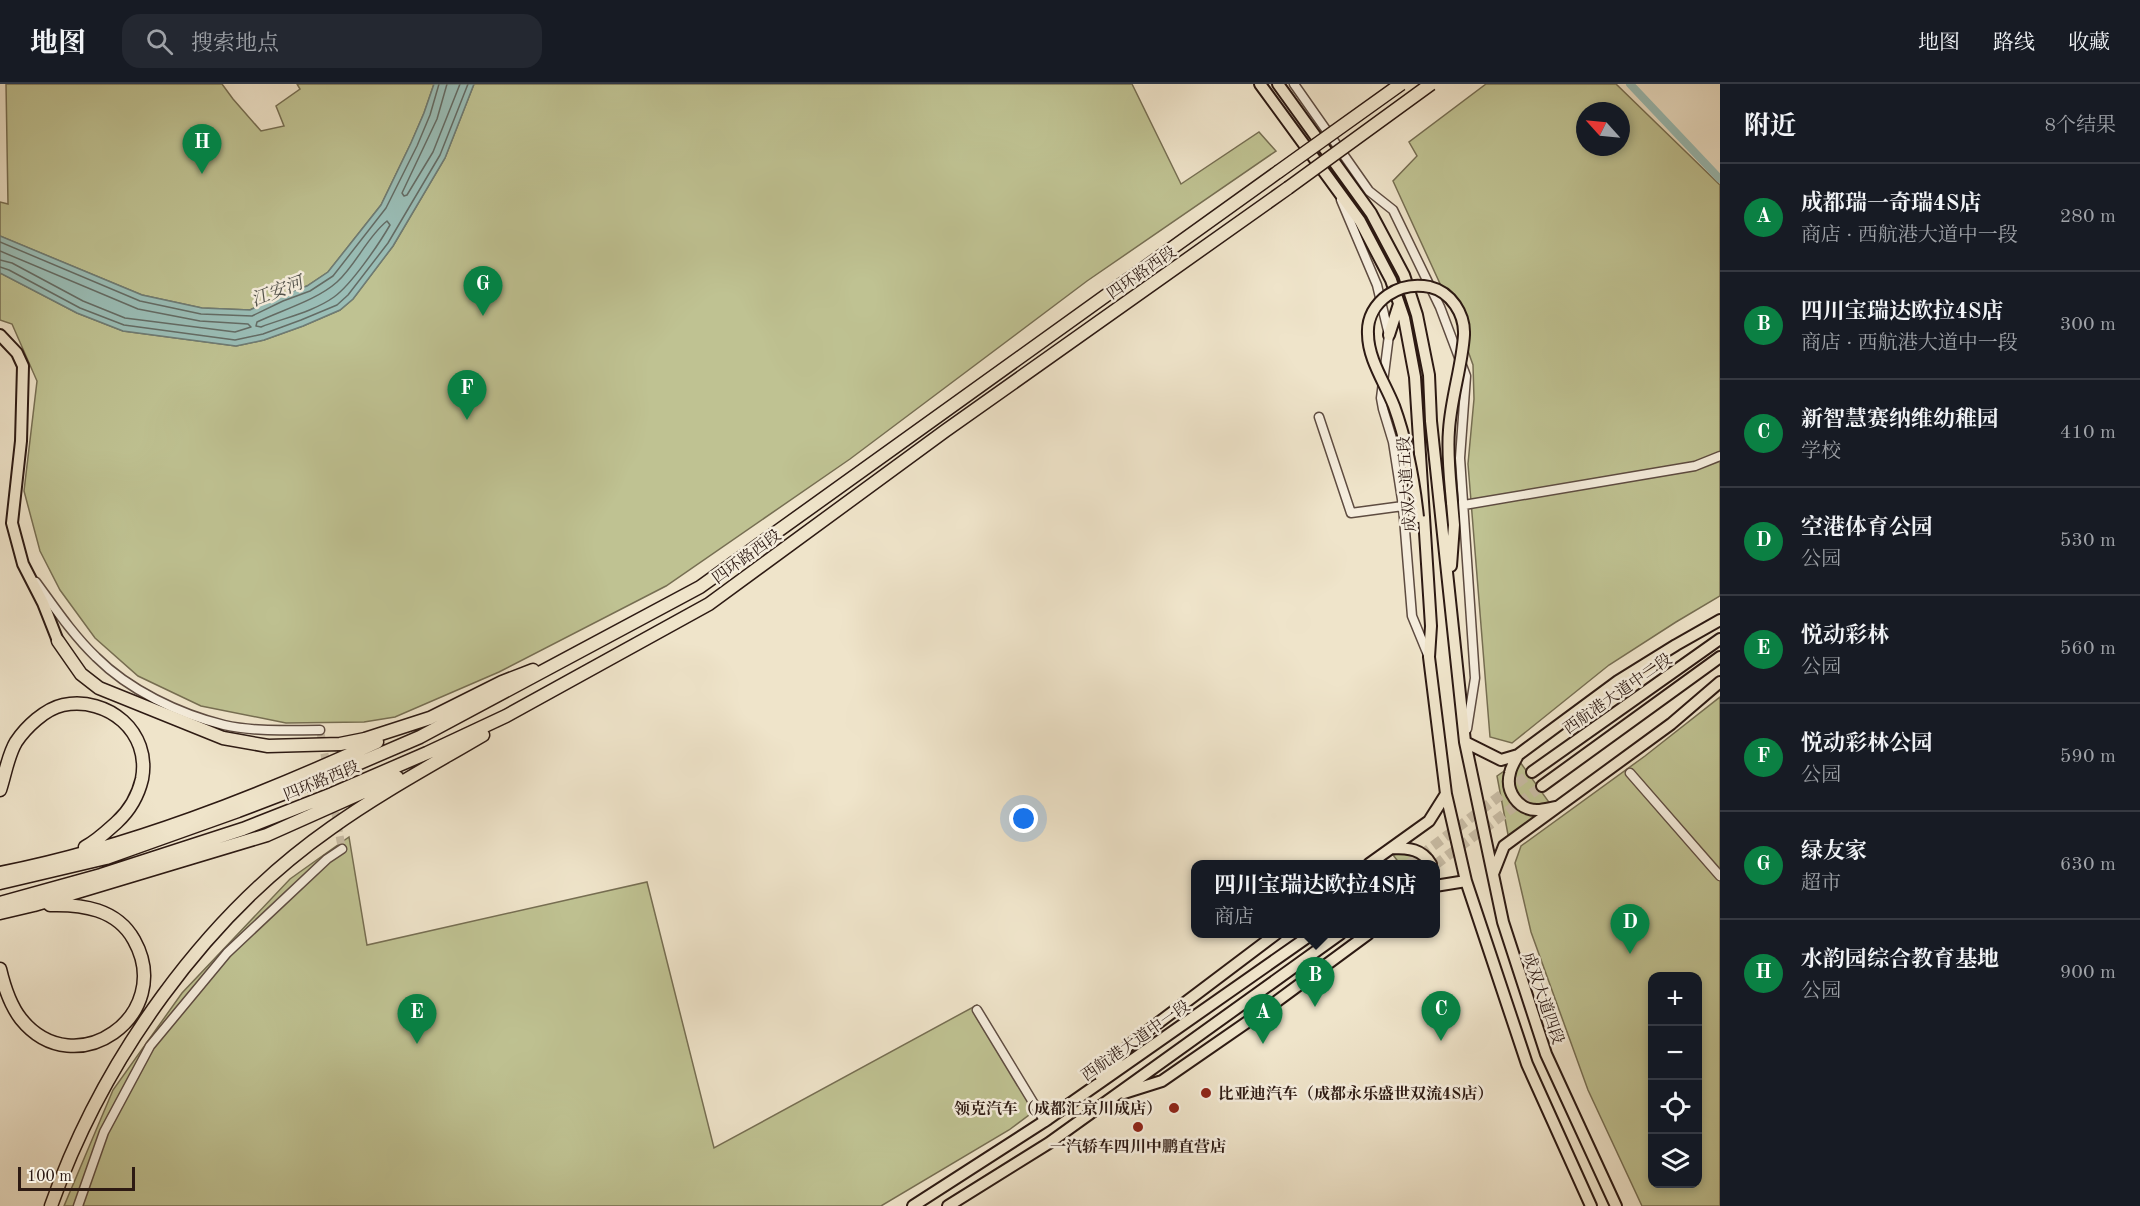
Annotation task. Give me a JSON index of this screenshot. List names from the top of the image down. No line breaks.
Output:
{"streets":{"highway":["四环路西段"],"main road":["成双大道五段","西航港大道中二段","成双大道四段","西航港大道中一段"]},"crossings":[["成双大道五段","成双大道四段"]],"water":["江安河"],"places":["比亚迪汽车（成都永乐盛世双流4S店）","领克汽车（成都汇京川成店）","一汽轿车四川中鹏直营店"],"scale_bar":"100 m","north":"top left","page":{"header":"地图","search":"搜索地点","nav":["地图","路线","收藏"],"heading":["附近","8个结果"],"pins":["H","G","F","D","B","C","A","E"],"list":[{"mark":"A","name":"成都瑞一奇瑞4S店","note":"商店 · 西航港大道中一段","value":"280 m"},{"mark":"B","name":"四川宝瑞达欧拉4S店","note":"商店 · 西航港大道中一段","value":"300 m"},{"mark":"C","name":"新智慧赛纳维幼稚园","note":"学校","value":"410 m"},{"mark":"D","name":"空港体育公园","note":"公园","value":"530 m"},{"mark":"E","name":"悦动彩林","note":"公园","value":"560 m"},{"mark":"F","name":"悦动彩林公园","note":"公园","value":"590 m"},{"mark":"G","name":"绿友家","note":"超市","value":"630 m"},{"mark":"H","name":"水韵园综合教育基地","note":"公园","value":"900 m"}],"popup":["四川宝瑞达欧拉4S店","商店"],"map_buttons":["+","−"],"scale":"100 m"}}
